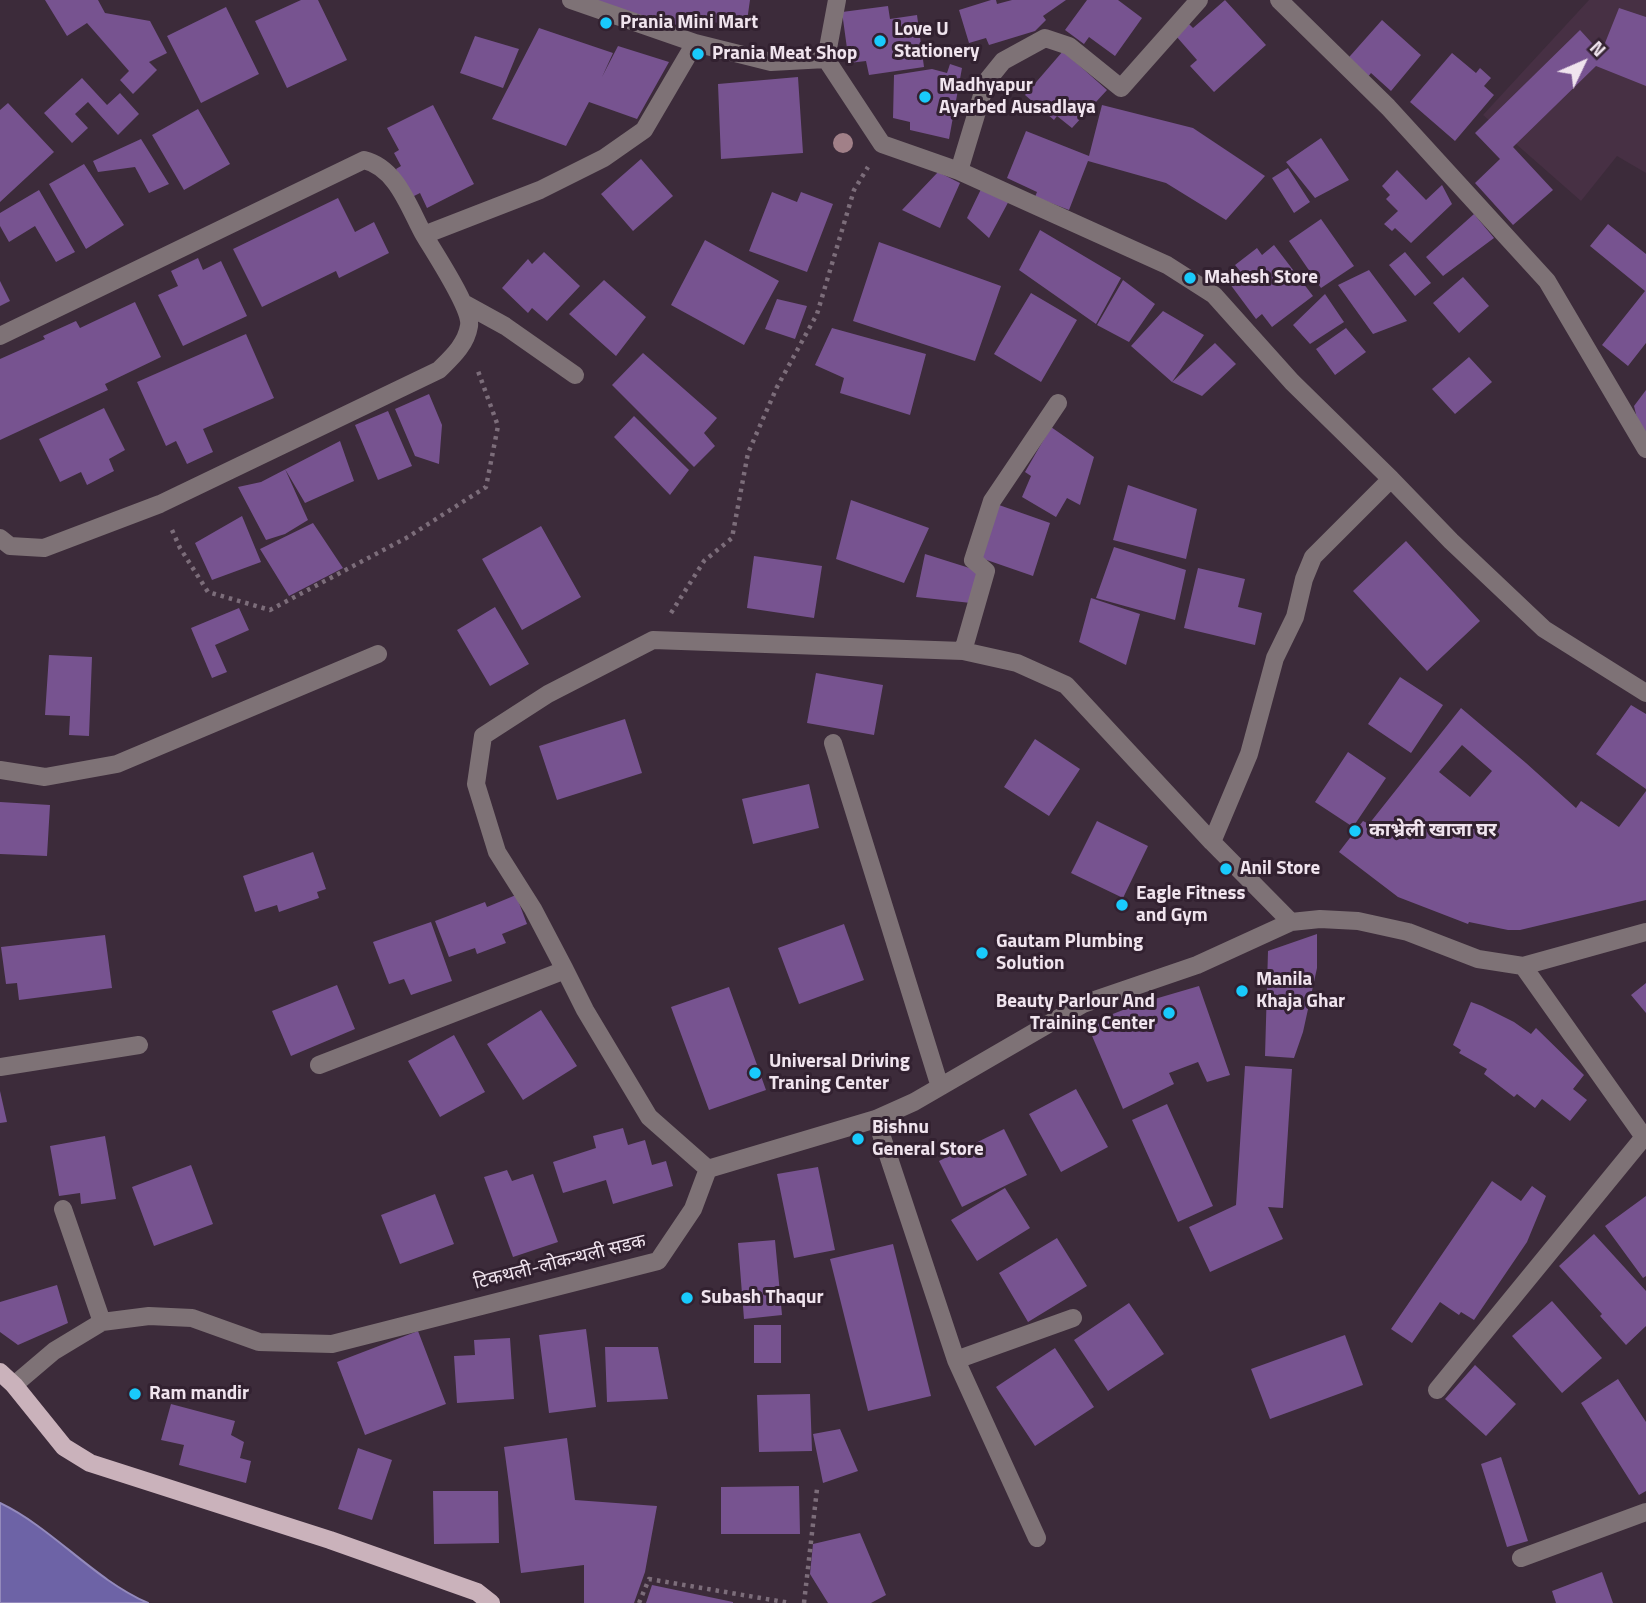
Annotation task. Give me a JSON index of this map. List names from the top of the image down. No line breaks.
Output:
{"streets":{"street":["टिकथली-लोकन्थली सडक"]},"places":["Prania Mini Mart","Love U Stationery","Prania Meat Shop","Madhyapur Ayarbed Ausadlaya","Mahesh Store","काभ्रेली खाजा घर","Anil Store","Eagle Fitness and Gym","Gautam Plumbing Solution","Manila Khaja Ghar","Beauty Parlour And Training Center","Universal Driving Traning Center","Bishnu General Store","Subash Thaqur","Ram mandir"],"north":"top right"}
